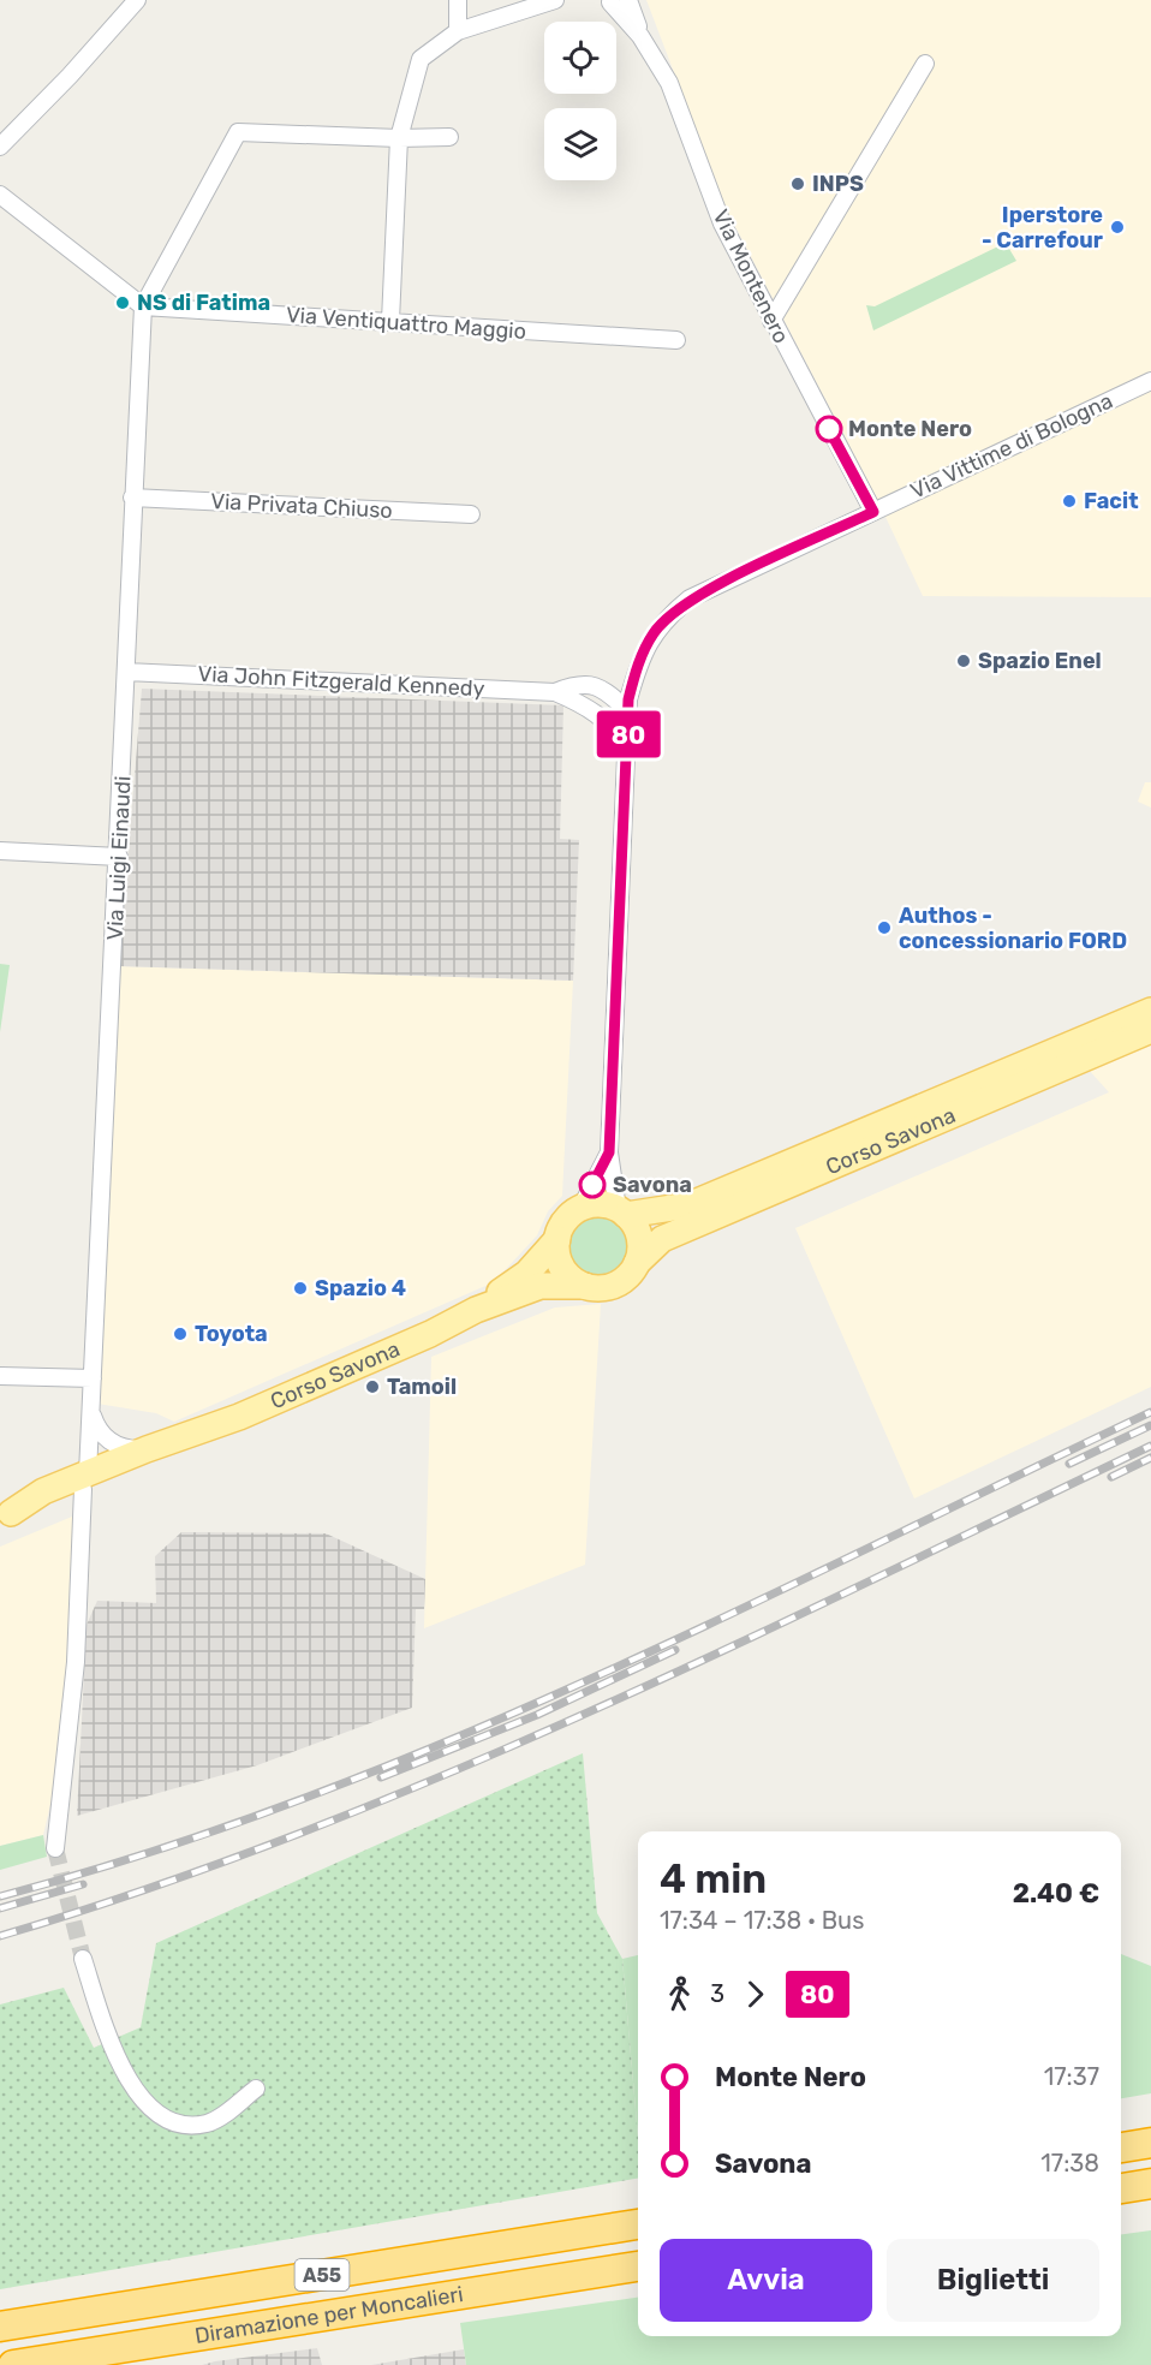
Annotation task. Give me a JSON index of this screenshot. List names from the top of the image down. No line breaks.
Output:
{"streets":{"highway":["A55","Diramazione per Moncalieri"],"main road":["Corso Savona"],"street":["Via Montenero","Via Ventiquattro Maggio","Via Vittime di Bologna","Via Privata Chiuso","Via John Fitzgerald Kennedy","Via Luigi Einaudi"]},"crossings":[["Via Montenero","Via Vittime di Bologna"],["Via Ventiquattro Maggio","Via Luigi Einaudi"],["Via Vittime di Bologna","Via John Fitzgerald Kennedy"],["Via Privata Chiuso","Via Luigi Einaudi"],["Via John Fitzgerald Kennedy","Via Luigi Einaudi"],["Via Luigi Einaudi","Corso Savona"]],"places":["INPS","Iperstore - Carrefour","NS di Fatima","Monte Nero","Facit","Spazio Enel","Authos - concessionario FORD","Savona","Spazio 4","Toyota","Tamoil"],"lines":["bus line 80"],"page":{"on_map":"80","heading":["4 min","17:34 – 17:38 · Bus","2.40 €"],"legs":["3","80"],"list":[{"name":"Monte Nero","value":"17:37"},{"name":"Savona","value":"17:38"}],"buttons":["Avvia","Biglietti"]}}
